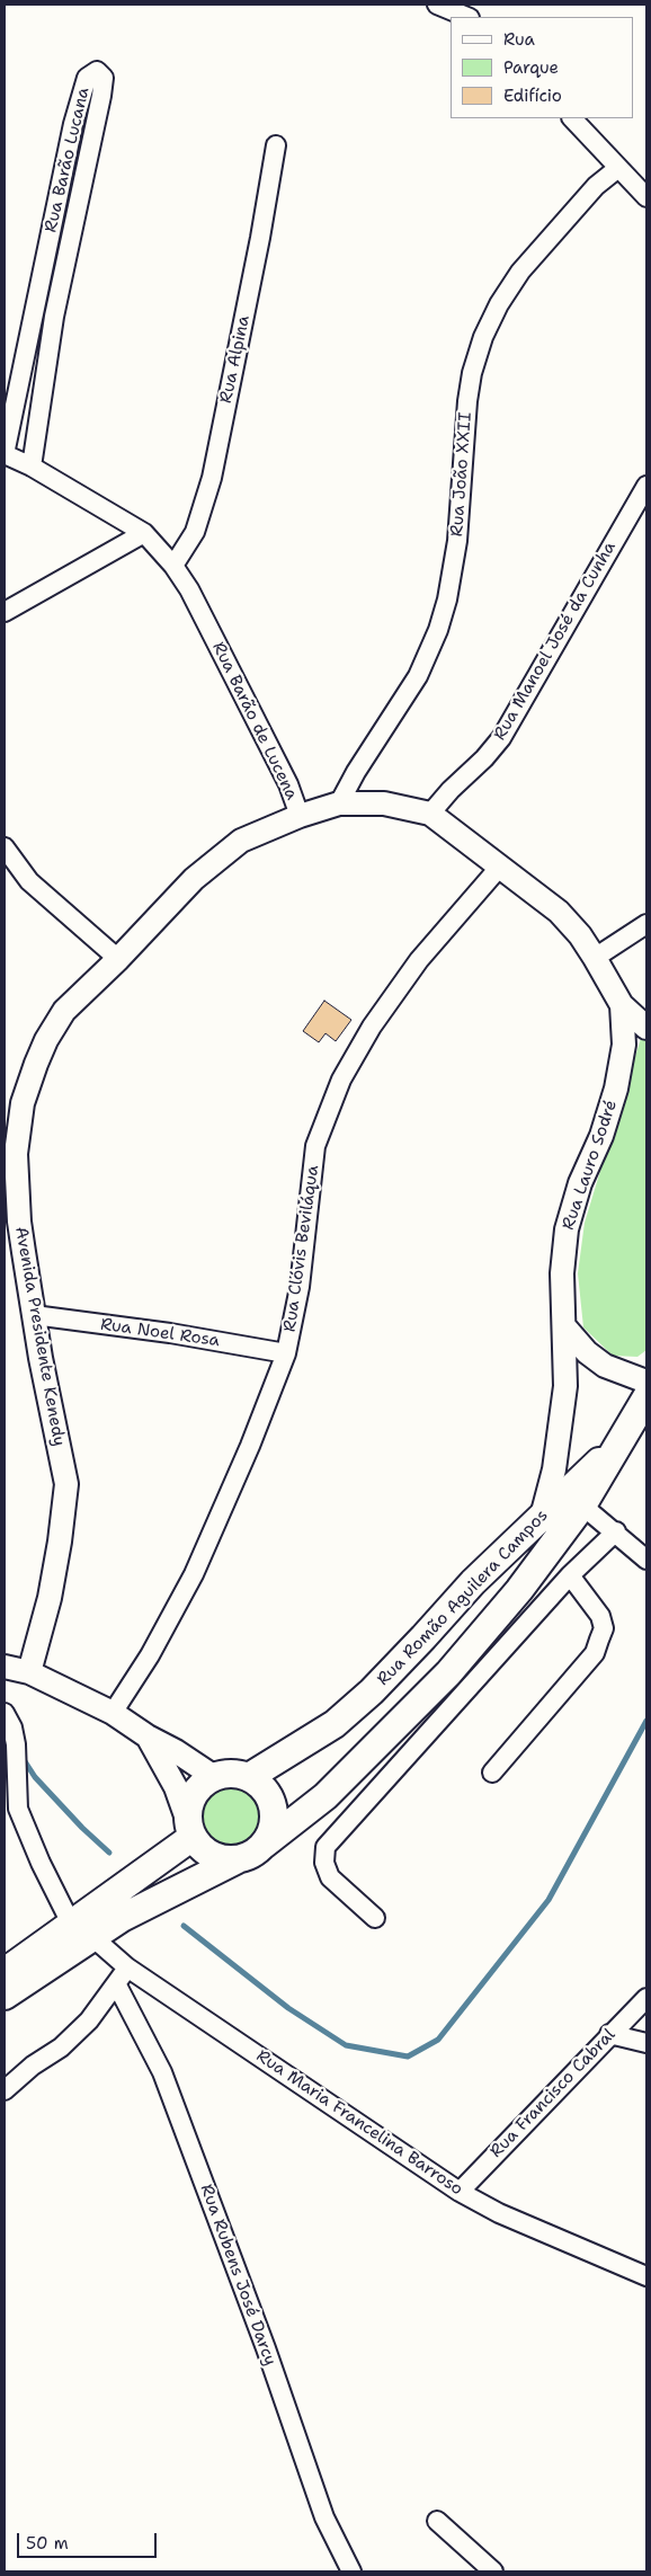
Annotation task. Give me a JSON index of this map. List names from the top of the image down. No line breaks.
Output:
{"streets":{"main road":["Rua Romão Aguilera Campos"],"street":["Rua Barão Lucana","Rua Alpina","Rua João XXII","Rua Manoel José da Cunha","Rua Barão de Lucena","Rua Lauro Sodré","Rua Clóvis Beviláqua","Rua Noel Rosa","Avenida Presidente Kenedy","Rua Francisco Cabral","Rua Maria Francelina Barroso","Rua Rubens José Darcy"]},"crossings":[["Rua Barão Lucana","Rua Barão de Lucena"],["Rua Alpina","Rua Barão de Lucena"],["Rua João XXII","Rua Barão de Lucena"],["Rua Manoel José da Cunha","Rua Barão de Lucena"],["Rua Barão de Lucena","Rua Lauro Sodré"],["Rua Barão de Lucena","Rua Clóvis Beviláqua"],["Rua Barão de Lucena","Avenida Presidente Kenedy"],["Rua Lauro Sodré","Rua Romão Aguilera Campos"],["Rua Clóvis Beviláqua","Rua Noel Rosa"],["Rua Noel Rosa","Avenida Presidente Kenedy"],["Rua Francisco Cabral","Rua Maria Francelina Barroso"],["Rua Maria Francelina Barroso","Rua Rubens José Darcy"]],"legend":["Rua","Parque","Edifício"],"scale_bar":"50 m"}
